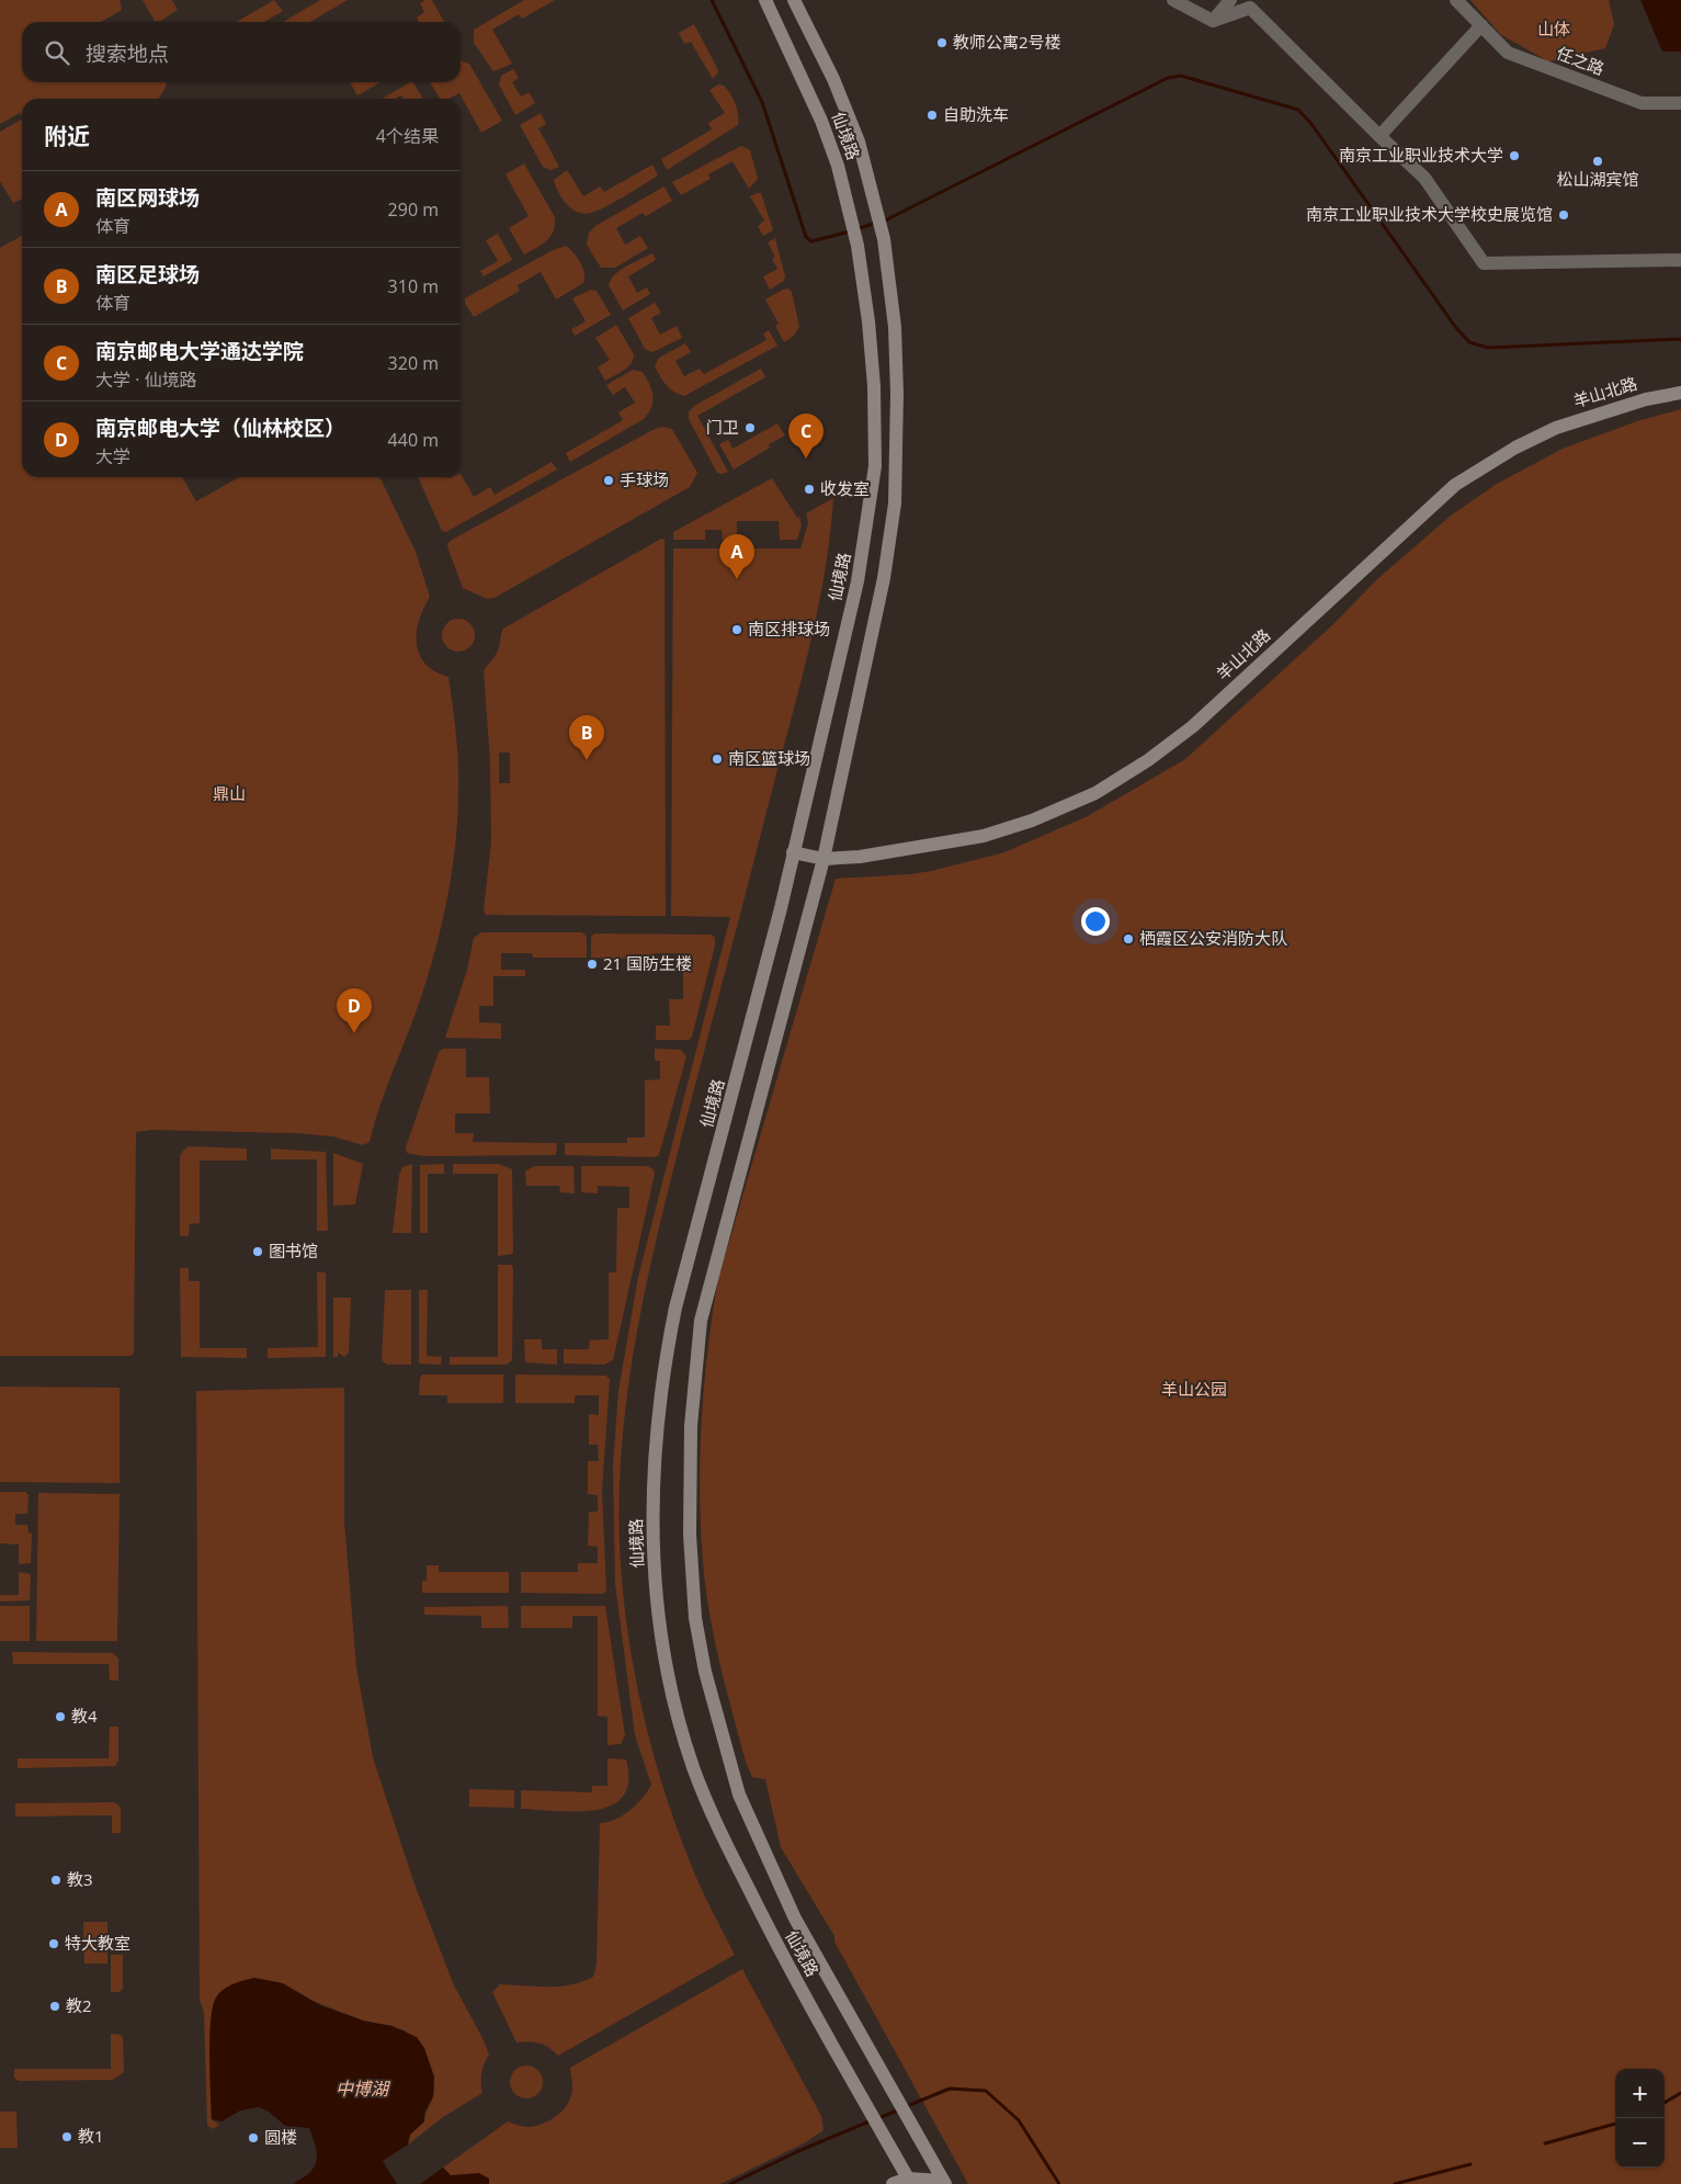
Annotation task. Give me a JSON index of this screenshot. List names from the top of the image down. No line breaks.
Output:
{"streets":{"main road":["仙境路","羊山北路"],"street":["任之路"]},"crossings":[["仙境路","羊山北路"]],"water":["中博湖"],"parks":["山体","鼎山","羊山公园"],"places":["教师公寓2号楼","自助洗车","南京工业职业技术大学","松山湖宾馆","南京工业职业技术大学校史展览馆","门卫","手球场","收发室","南区排球场","南区篮球场","栖霞区公安消防大队","21 国防生楼","图书馆","教4","教3","特大教室","教2","教1","圆楼"],"page":{"search":"搜索地点","heading":["附近","4个结果"],"list":[{"mark":"A","name":"南区网球场","note":"体育","value":"290 m"},{"mark":"B","name":"南区足球场","note":"体育","value":"310 m"},{"mark":"C","name":"南京邮电大学通达学院","note":"大学 · 仙境路","value":"320 m"},{"mark":"D","name":"南京邮电大学（仙林校区）","note":"大学","value":"440 m"}],"pins":["C","A","B","D"],"map_buttons":["+","−"]}}
